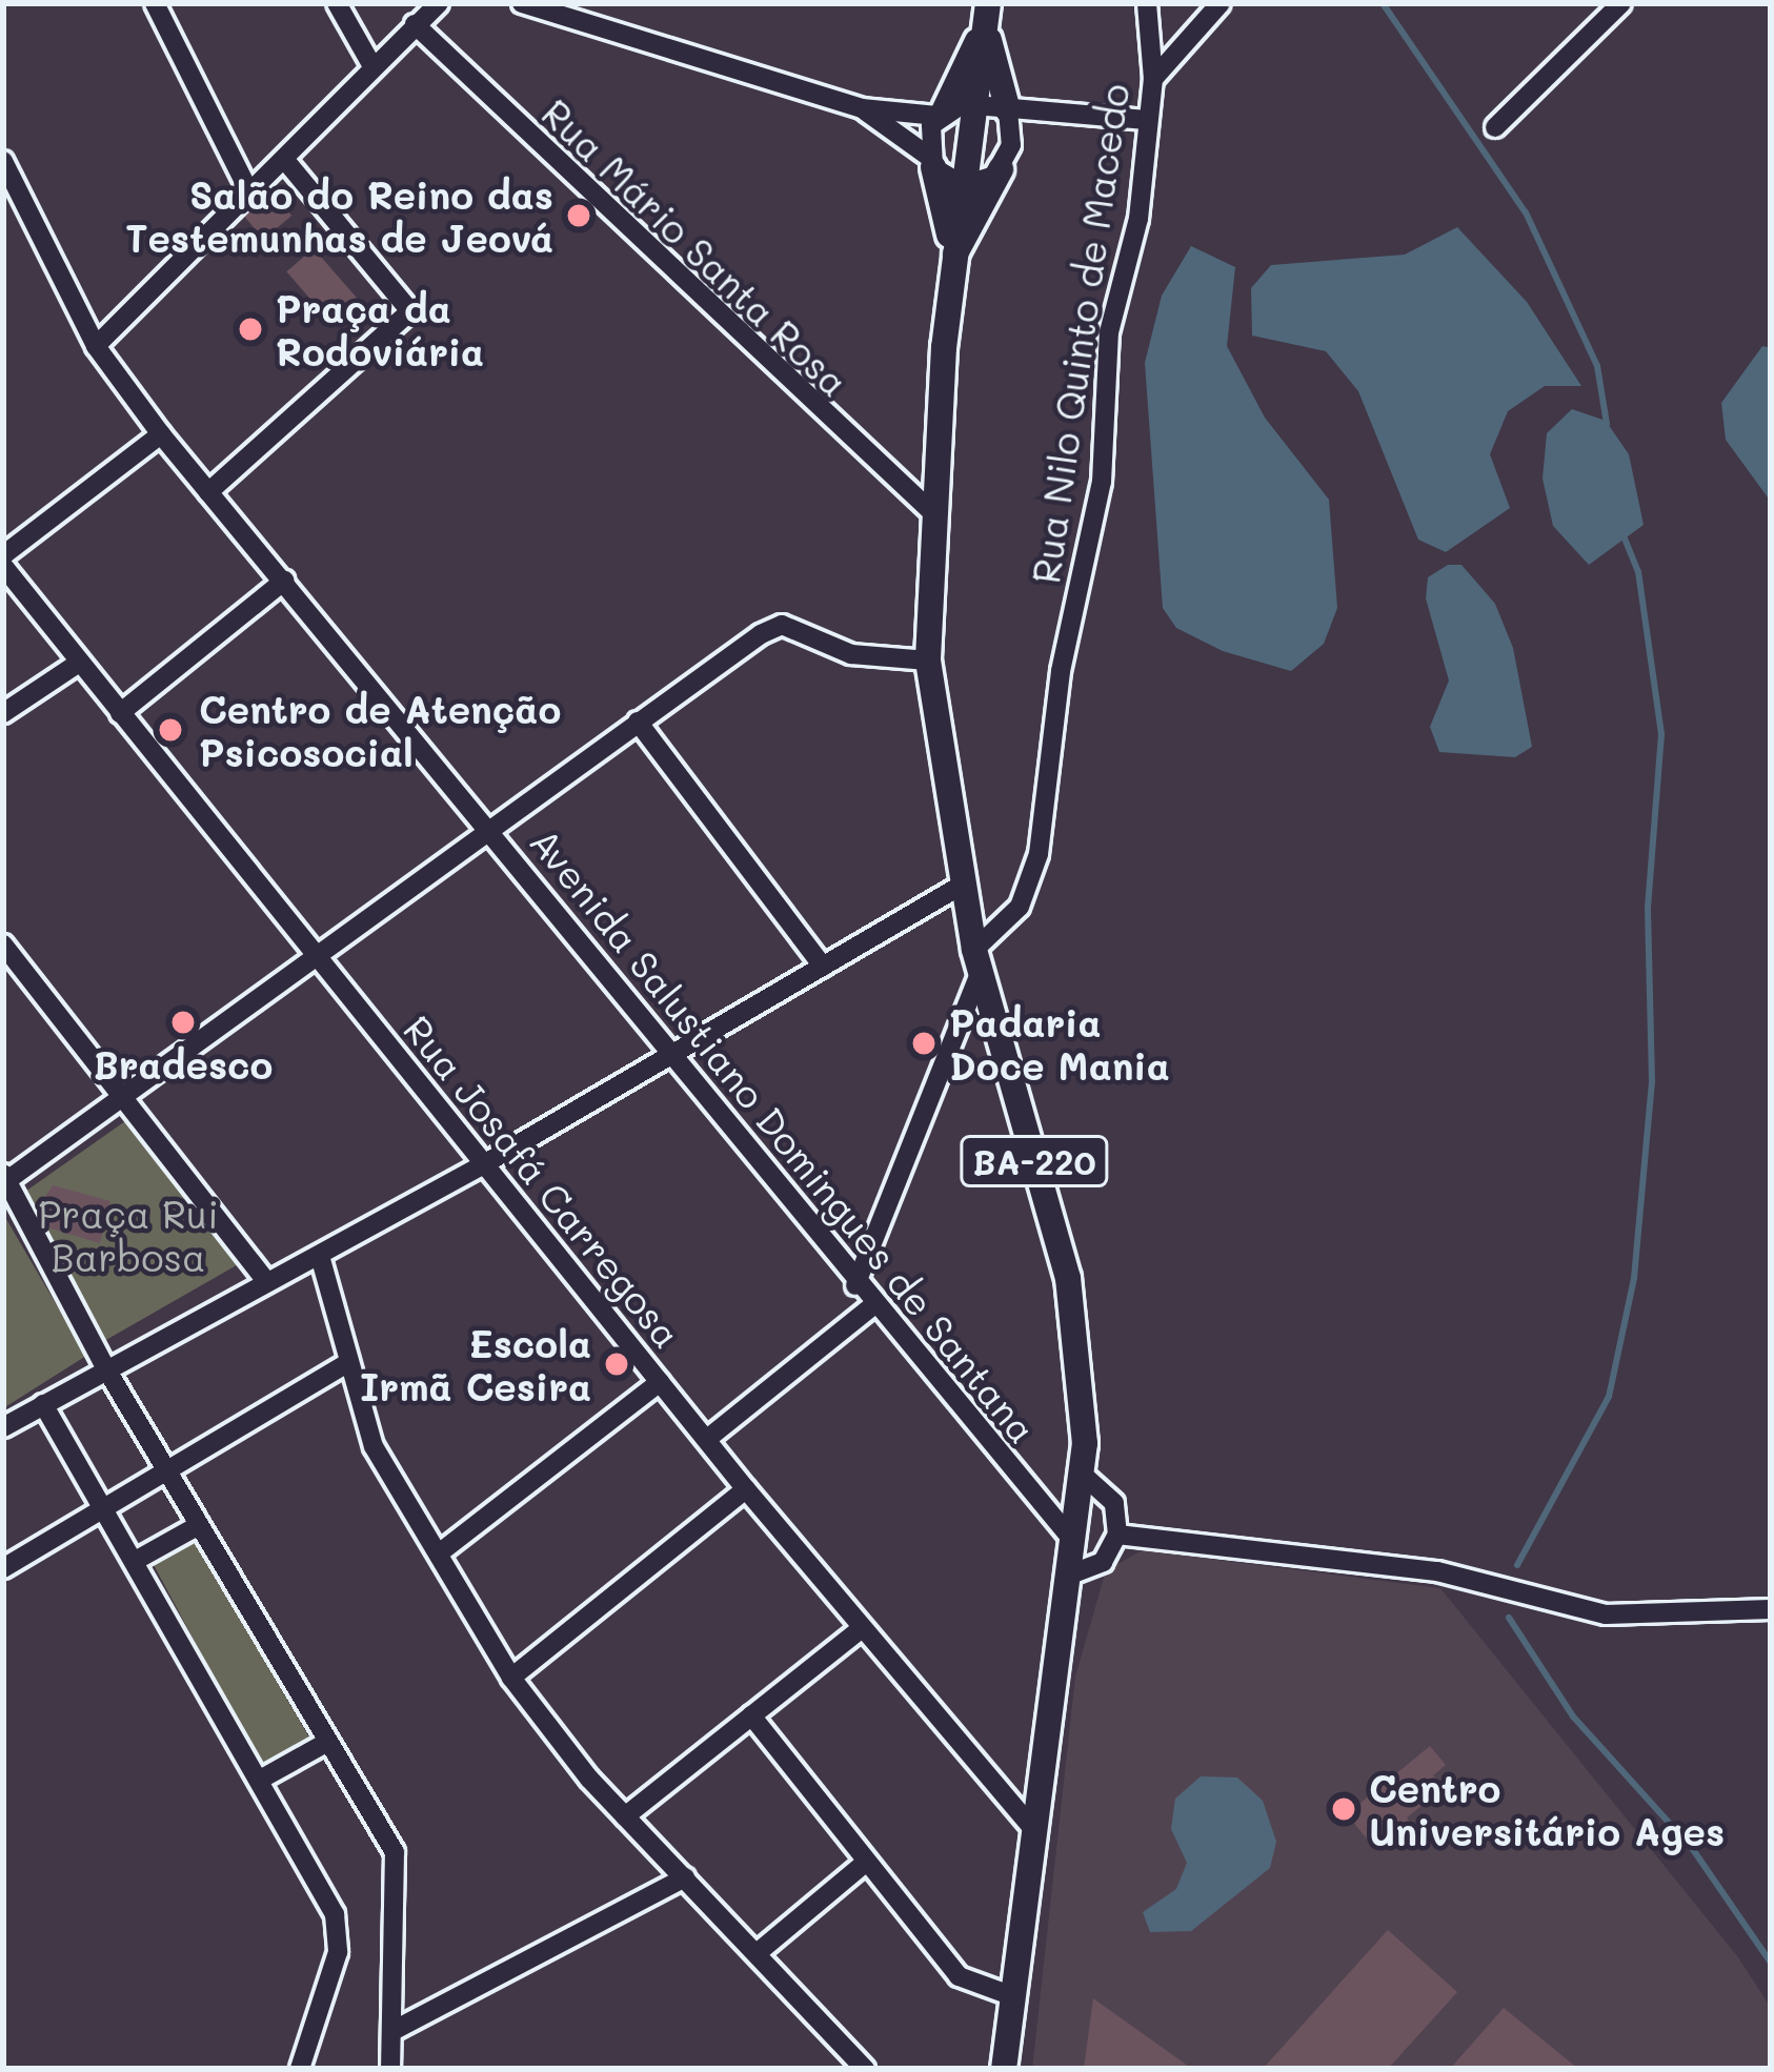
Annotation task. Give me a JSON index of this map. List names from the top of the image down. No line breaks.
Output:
{"streets":{"main road":["BA-220"],"street":["Rua Mário Santa Rosa","Rua Nilo Quinto de Macedo","Avenida Salustiano Domingues de Santana","Rua Josafá Carregosa"]},"crossings":[["Rua Mário Santa Rosa","BA-220"],["Rua Nilo Quinto de Macedo","BA-220"],["Avenida Salustiano Domingues de Santana","BA-220"],["BA-220","Rua Josafá Carregosa"]],"parks":["Praça Rui Barbosa"],"places":["Salão do Reino das Testemunhas de Jeová","Praça da Rodoviária","Centro de Atenção Psicosocial","Bradesco","Padaria Doce Mania","Escola Irmã Cesira","Centro Universitário Ages"]}
